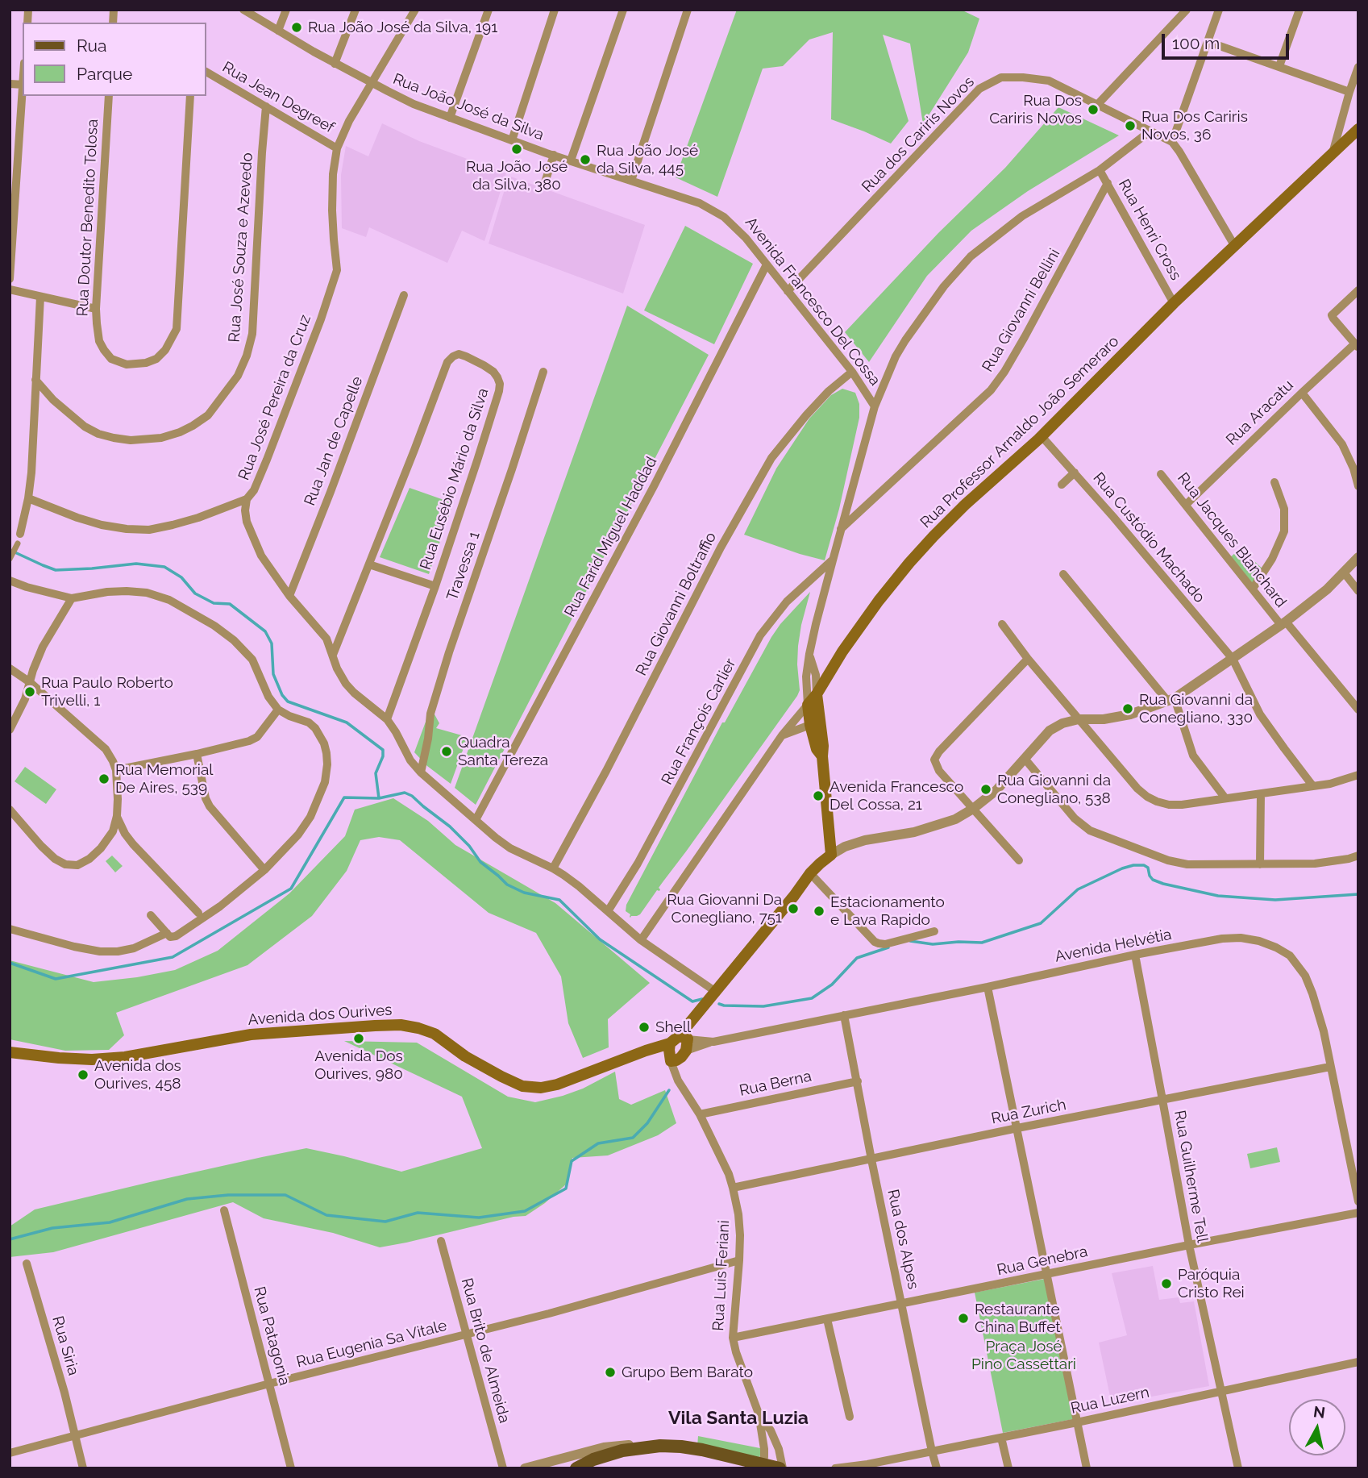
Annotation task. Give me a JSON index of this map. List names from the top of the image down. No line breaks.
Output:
{"streets":{"main road":["Rua Professor Arnaldo João Semeraro","Avenida dos Ourives"],"street":["Rua Jean Degreef","Rua João José da Silva","Rua dos Cariris Novos","Rua Doutor Benedito Tolosa","Rua Henri Cross","Rua José Souza e Azevedo","Avenida Francesco Del Cossa","Rua Giovanni Bellini","Rua José Pereira da Cruz","Rua Aracatu","Rua Jan de Capelle","Rua Eusébio Mário da Silva","Rua Farid Miguel Haddad","Rua Custódio Machado","Rua Jacques Blanchard","Travessa 1","Rua Giovanni Boltraffio","Rua François Carlier","Avenida Helvétia","Rua Berna","Rua Zurich","Rua Guilherme Tell","Rua dos Alpes","Rua Genebra","Rua Luis Feriani","Rua Patagonia","Rua Eugenia Sa Vitale","Rua Siria","Rua Brito de Almeida","Rua Luzern"]},"crossings":[["Rua Jean Degreef","Rua José Souza e Azevedo"],["Rua Jean Degreef","Rua José Pereira da Cruz"],["Rua João José da Silva","Avenida Francesco Del Cossa"],["Rua João José da Silva","Rua José Pereira da Cruz"],["Rua dos Cariris Novos","Avenida Francesco Del Cossa"],["Rua Henri Cross","Rua Giovanni Bellini"],["Rua Henri Cross","Rua Professor Arnaldo João Semeraro"],["Avenida Francesco Del Cossa","Rua Farid Miguel Haddad"],["Avenida Francesco Del Cossa","Rua Giovanni Boltraffio"],["Rua José Pereira da Cruz","Rua Professor Arnaldo João Semeraro"],["Rua José Pereira da Cruz","Rua Jan de Capelle"],["Rua José Pereira da Cruz","Rua Eusébio Mário da Silva"],["Rua José Pereira da Cruz","Rua Farid Miguel Haddad"],["Rua José Pereira da Cruz","Travessa 1"],["Rua José Pereira da Cruz","Rua Giovanni Boltraffio"],["Rua José Pereira da Cruz","Rua François Carlier"],["Rua Aracatu","Rua Jacques Blanchard"],["Rua Professor Arnaldo João Semeraro","Rua Custódio Machado"],["Avenida Helvétia","Avenida dos Ourives"],["Avenida Helvétia","Rua Zurich"],["Avenida Helvétia","Rua Guilherme Tell"],["Avenida Helvétia","Rua dos Alpes"],["Avenida Helvétia","Rua Luis Feriani"],["Avenida dos Ourives","Rua Luis Feriani"],["Rua Berna","Rua dos Alpes"],["Rua Berna","Rua Luis Feriani"],["Rua Zurich","Rua Guilherme Tell"],["Rua Zurich","Rua dos Alpes"],["Rua Zurich","Rua Luis Feriani"],["Rua Guilherme Tell","Rua Genebra"],["Rua Guilherme Tell","Rua Luzern"],["Rua dos Alpes","Rua Genebra"],["Rua dos Alpes","Rua Luzern"],["Rua Genebra","Rua Luis Feriani"],["Rua Luis Feriani","Rua Eugenia Sa Vitale"],["Rua Patagonia","Rua Eugenia Sa Vitale"],["Rua Eugenia Sa Vitale","Rua Siria"],["Rua Eugenia Sa Vitale","Rua Brito de Almeida"]],"districts":["Vila Santa Luzia"],"parks":["Praça José Pino Cassettari"],"places":["Rua João José da Silva, 191","Rua Dos Cariris Novos","Rua Dos Cariris Novos, 36","Rua João José da Silva, 380","Rua João José da Silva, 445","Rua Paulo Roberto Trivelli, 1","Rua Giovanni da Conegliano, 330","Quadra Santa Tereza","Rua Memorial De Aires, 539","Rua Giovanni da Conegliano, 538","Avenida Francesco Del Cossa, 21","Rua Giovanni Da Conegliano, 751","Estacionamento e Lava Rapido","Shell","Avenida Dos Ourives, 980","Avenida dos Ourives, 458","Paróquia Cristo Rei","Restaurante China Buffet","Grupo Bem Barato"],"legend":["Rua","Parque"],"scale_bar":"100 m","north":"top"}
